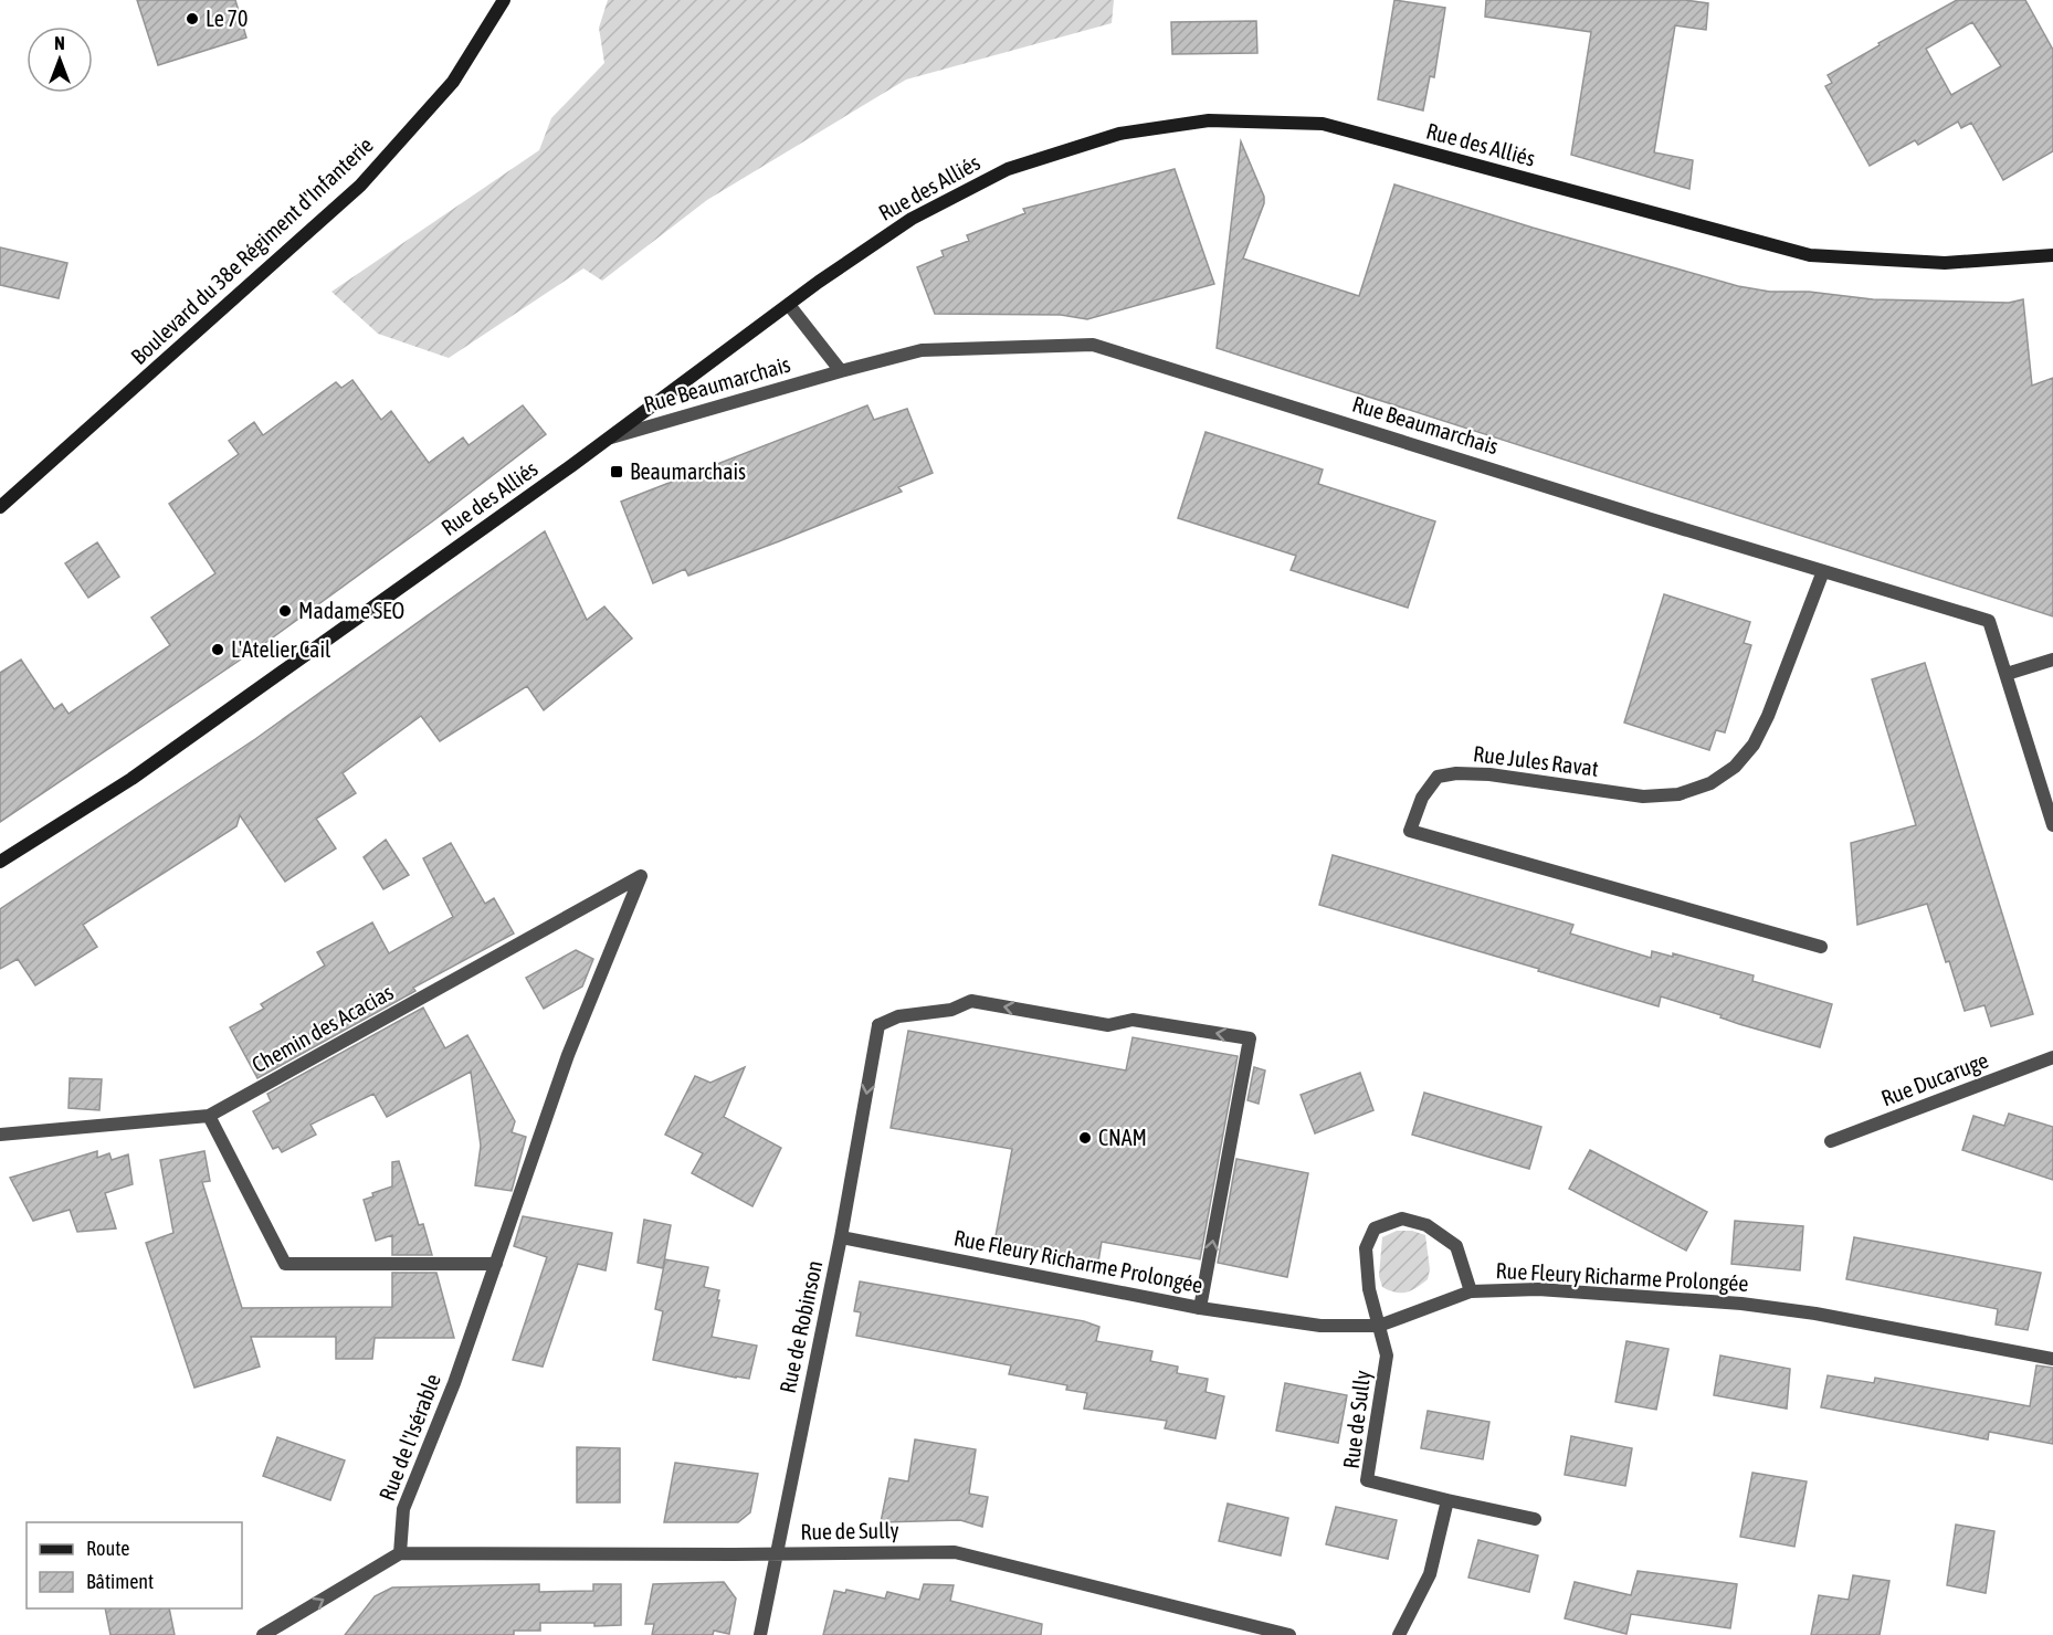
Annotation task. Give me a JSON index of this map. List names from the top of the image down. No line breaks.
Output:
{"streets":{"street":["Rue des Alliés","Boulevard du 38e Régiment d'Infanterie","Rue Beaumarchais","Rue Jules Ravat","Chemin des Acacias","Rue Ducaruge","Rue Fleury Richarme Prolongée","Rue de Robinson","Rue de Sully","Rue de l'Isérable"]},"crossings":[["Rue des Alliés","Rue Beaumarchais"],["Rue Beaumarchais","Rue Jules Ravat"],["Chemin des Acacias","Rue de l'Isérable"],["Rue Fleury Richarme Prolongée","Rue de Robinson"],["Rue Fleury Richarme Prolongée","Rue de Sully"],["Rue de Robinson","Rue de Sully"],["Rue de Sully","Rue de l'Isérable"]],"places":{"other":["Le 70","Madame SEO","L'Atelier Cail","CNAM"],"transit":["Beaumarchais"]},"legend":["Route","Bâtiment"],"north":"top"}
